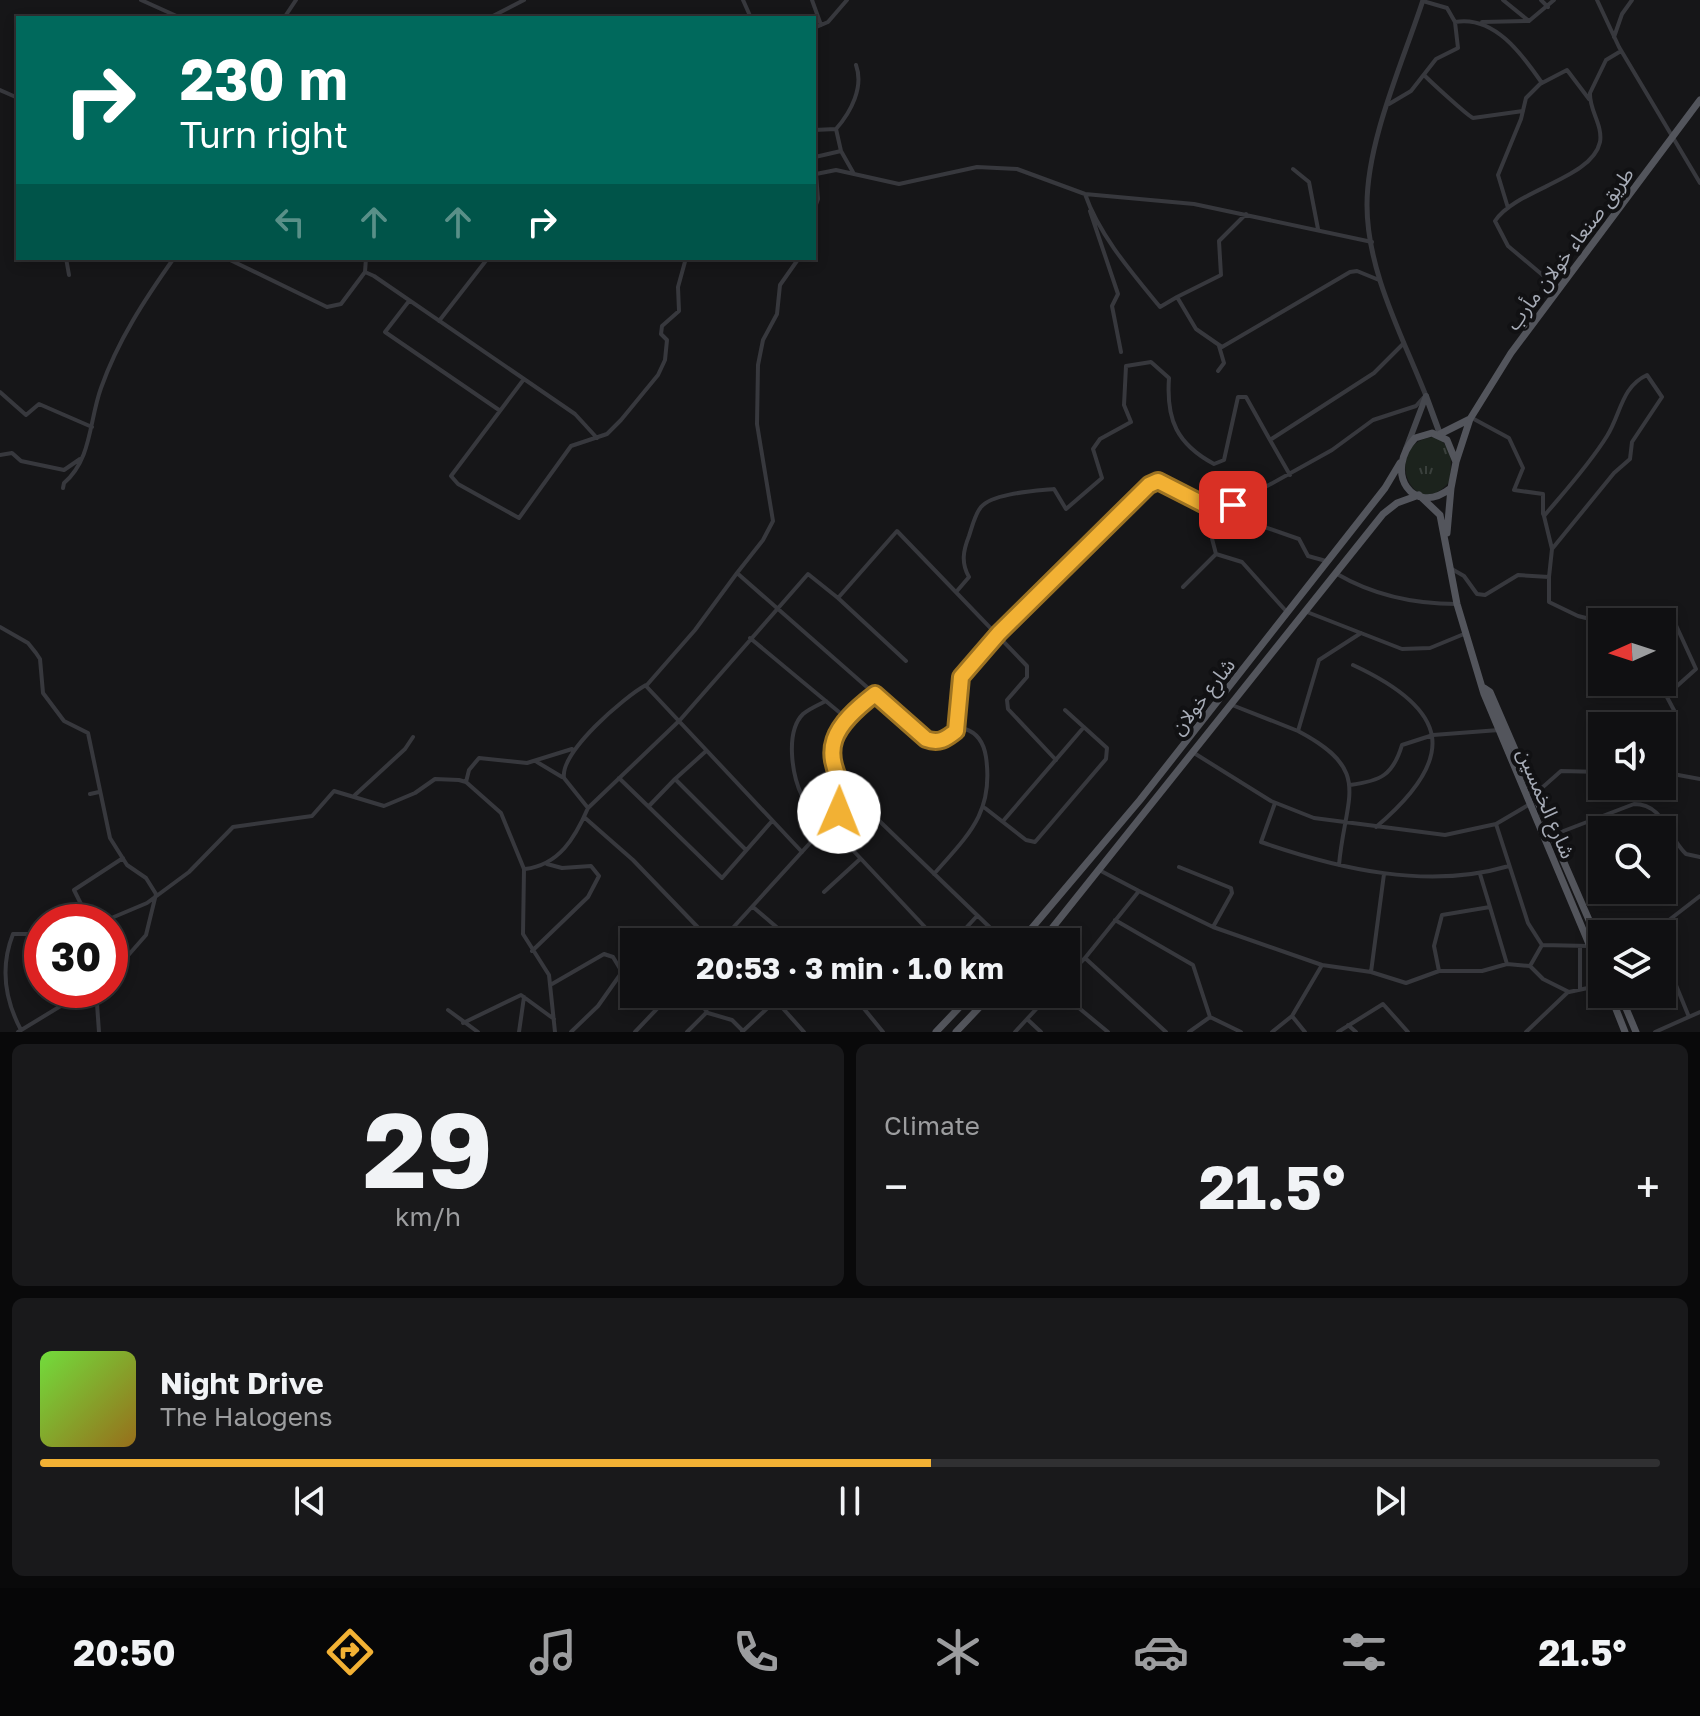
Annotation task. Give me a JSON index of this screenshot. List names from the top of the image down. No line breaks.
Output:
{"streets":{"main road":["طريق صنعاء خولان مأرب","شارع خولان","شارع الخمسين"]},"crossings":[["طريق صنعاء خولان مأرب","شارع خولان"],["طريق صنعاء خولان مأرب","شارع الخمسين"],["شارع خولان","شارع الخمسين"]],"north":"left","page":{"turn":["230 m","Turn right"],"limit":"30","trip":"20:53 · 3 min · 1.0 km","tile":[["29","km/h"],"Climate"],"heat":["−","21.5°","+"],"song":["Night Drive","The Halogens"],"tabs":["20:50","21.5°"]}}
